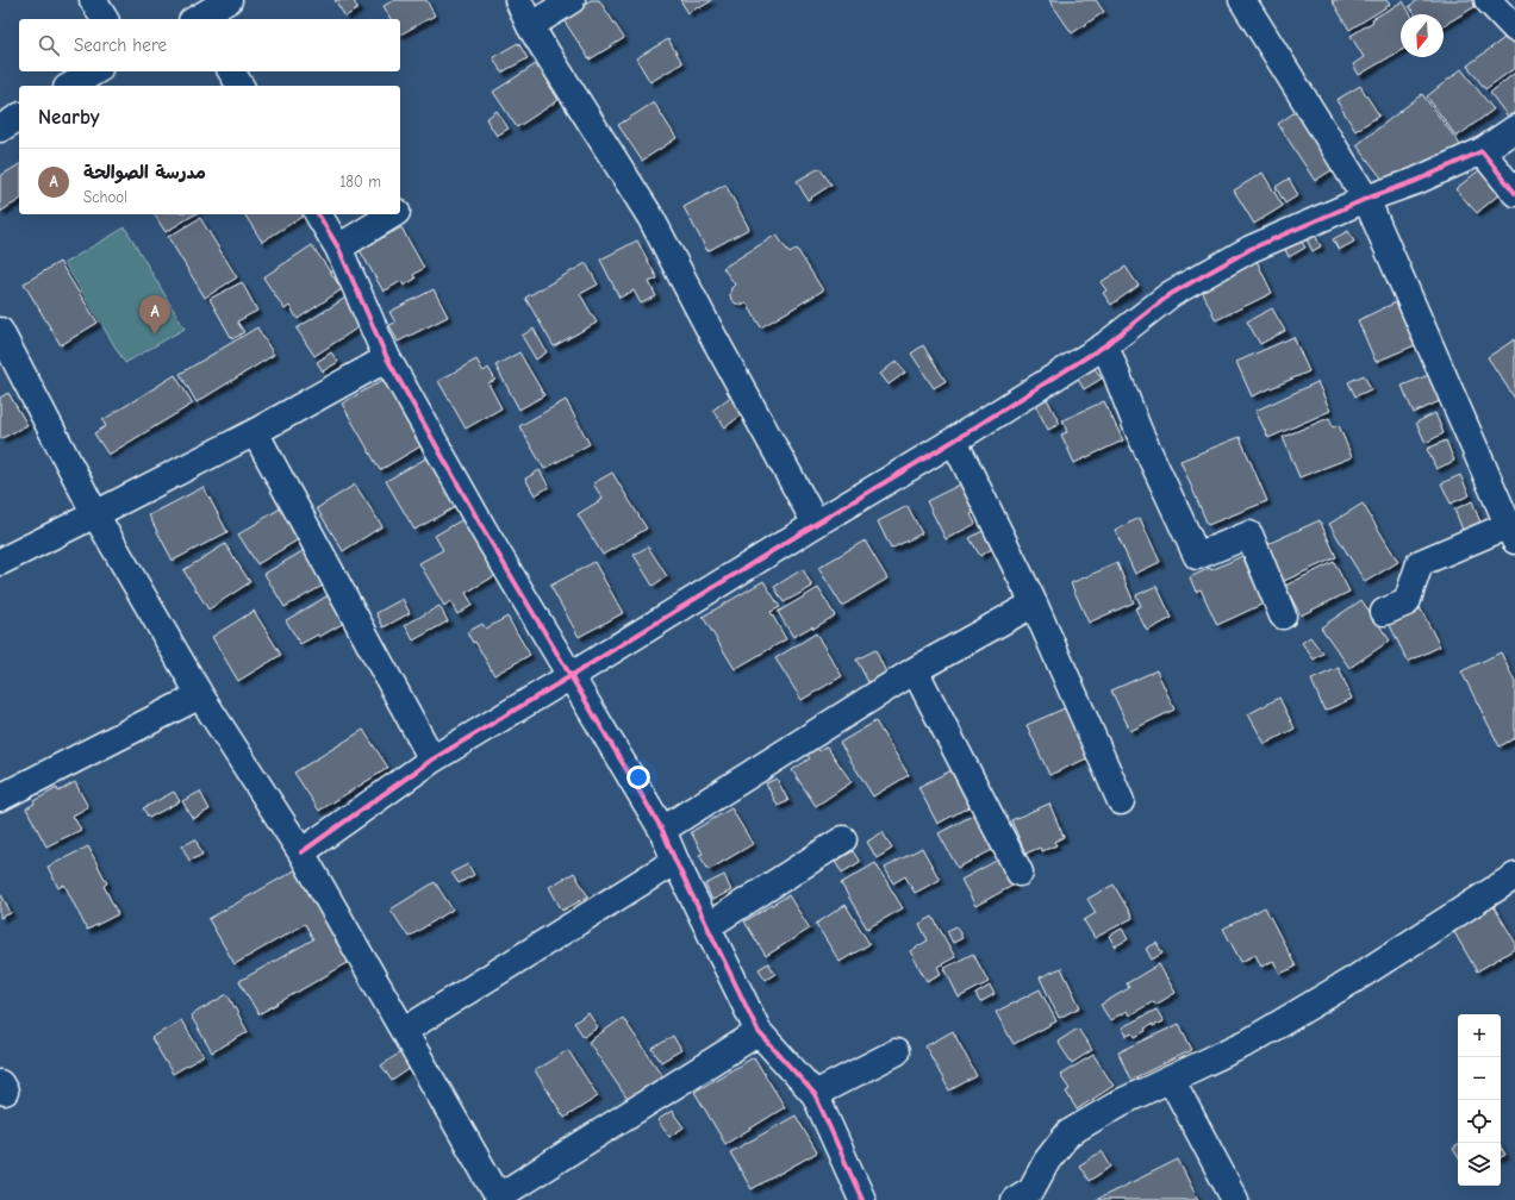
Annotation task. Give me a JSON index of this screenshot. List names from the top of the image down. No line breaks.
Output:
{"north":"bottom","page":{"search":"Search here","heading":"Nearby","list":[{"mark":"A","name":"مدرسة الصوالحة","note":"School","value":"180 m"}],"pins":"A","map_buttons":["+","−"]}}
